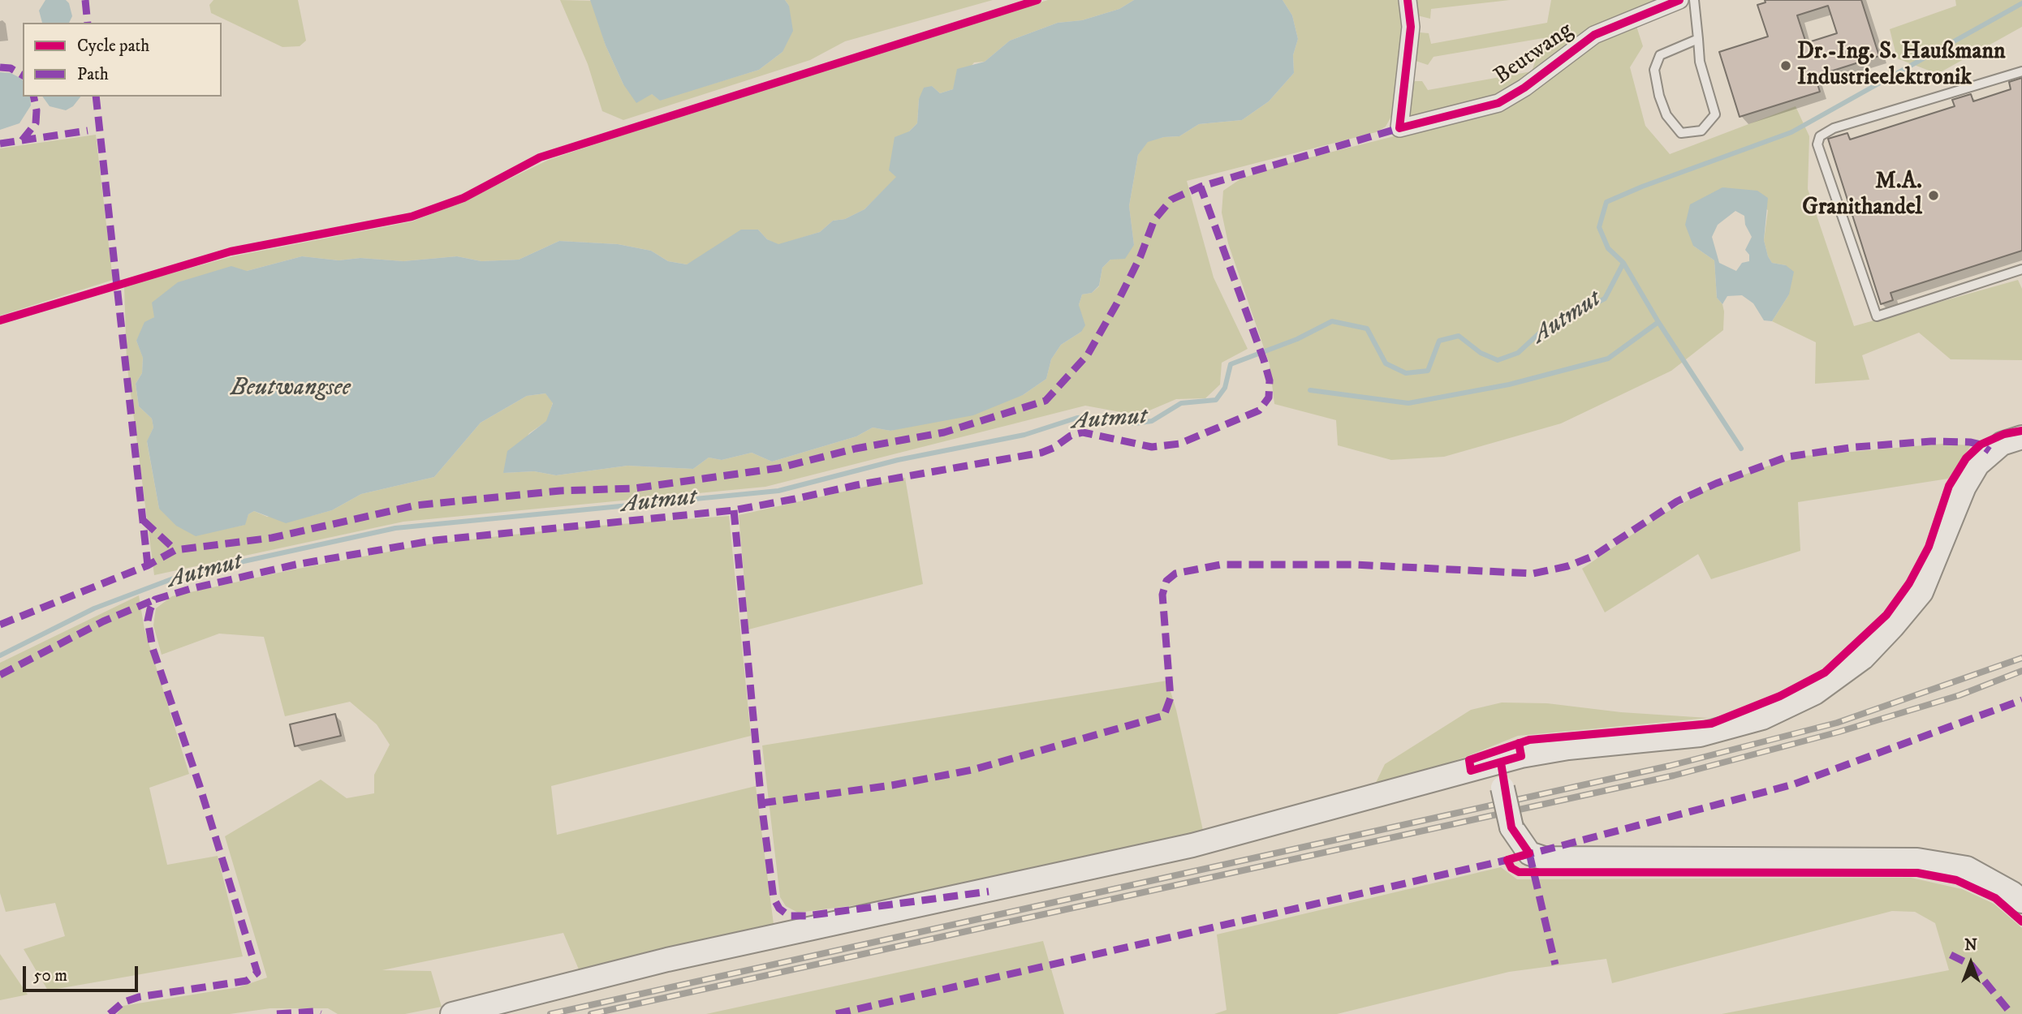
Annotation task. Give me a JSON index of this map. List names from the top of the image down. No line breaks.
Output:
{"streets":{"street":["Beutwang"]},"water":["Autmut","Beutwangsee"],"places":["Dr.-Ing. S. Haußmann Industrieelektronik","M.A. Granithandel"],"legend":["Cycle path","Path"],"scale_bar":"50 m","north":"top"}
